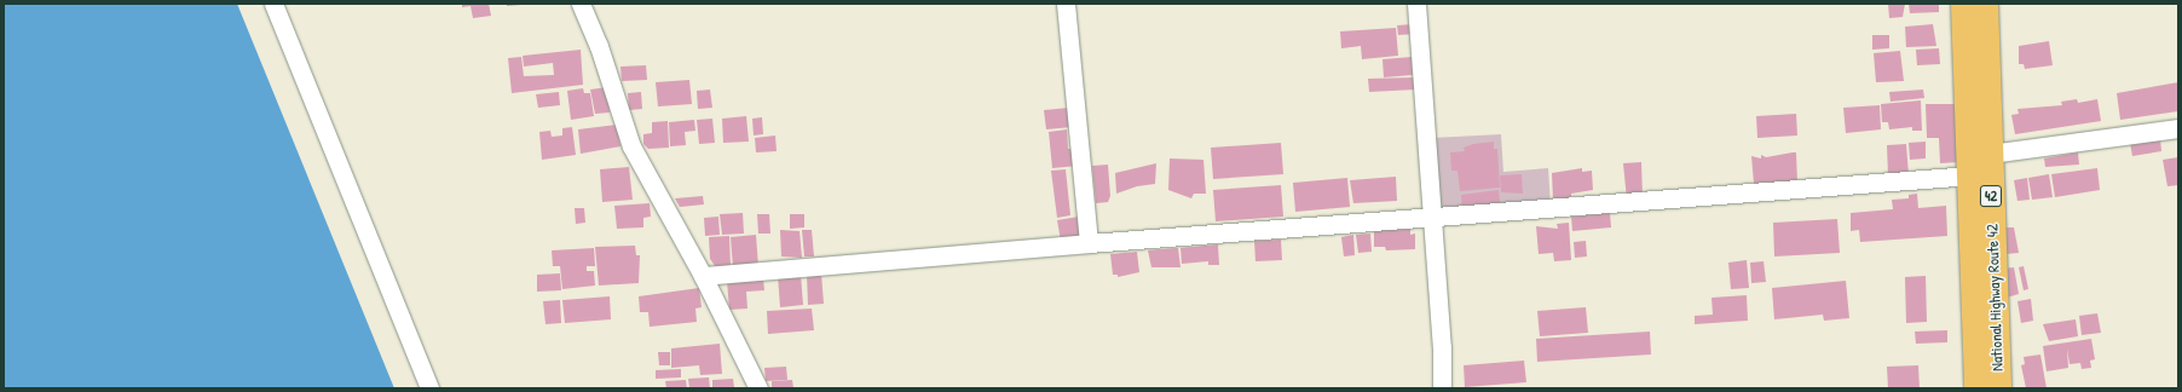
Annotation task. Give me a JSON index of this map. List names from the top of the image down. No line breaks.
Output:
{"streets":{"highway":["42","National Highway Route 42"]}}
